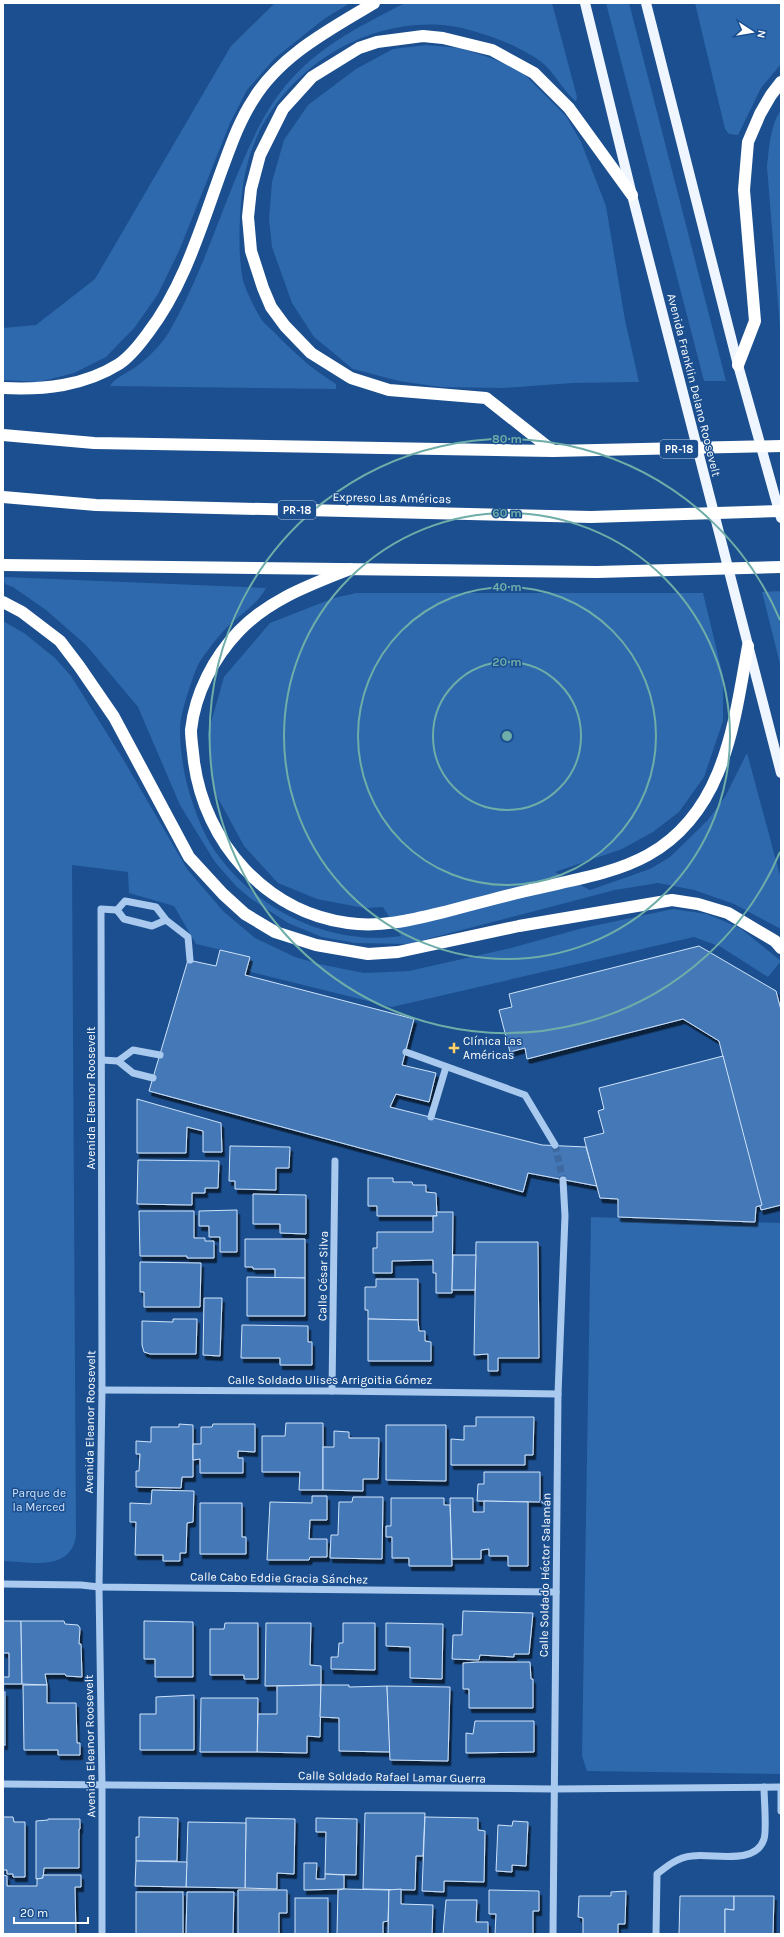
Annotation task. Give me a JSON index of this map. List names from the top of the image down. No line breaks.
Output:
{"streets":{"highway":["PR-18","Expreso Las Américas"],"main road":["Avenida Franklin Delano Roosevelt"],"street":["Avenida Eleanor Roosevelt","Calle César Silva","Calle Soldado Ulises Arrigoitia Gómez","Calle Soldado Héctor Salamán","Calle Cabo Eddie Gracia Sánchez","Calle Soldado Rafael Lamar Guerra"]},"crossings":[["Avenida Eleanor Roosevelt","Calle Soldado Ulises Arrigoitia Gómez"],["Avenida Eleanor Roosevelt","Calle Cabo Eddie Gracia Sánchez"],["Avenida Eleanor Roosevelt","Calle Soldado Rafael Lamar Guerra"],["Calle César Silva","Calle Soldado Ulises Arrigoitia Gómez"],["Calle Soldado Ulises Arrigoitia Gómez","Calle Soldado Héctor Salamán"],["Calle Soldado Héctor Salamán","Calle Cabo Eddie Gracia Sánchez"],["Calle Soldado Héctor Salamán","Calle Soldado Rafael Lamar Guerra"]],"parks":["Parque de la Merced"],"places":{"health":["Clínica Las Américas"]},"scale_bar":"20 m","north":"right","rings":["80 m","60 m","40 m","20 m"]}
